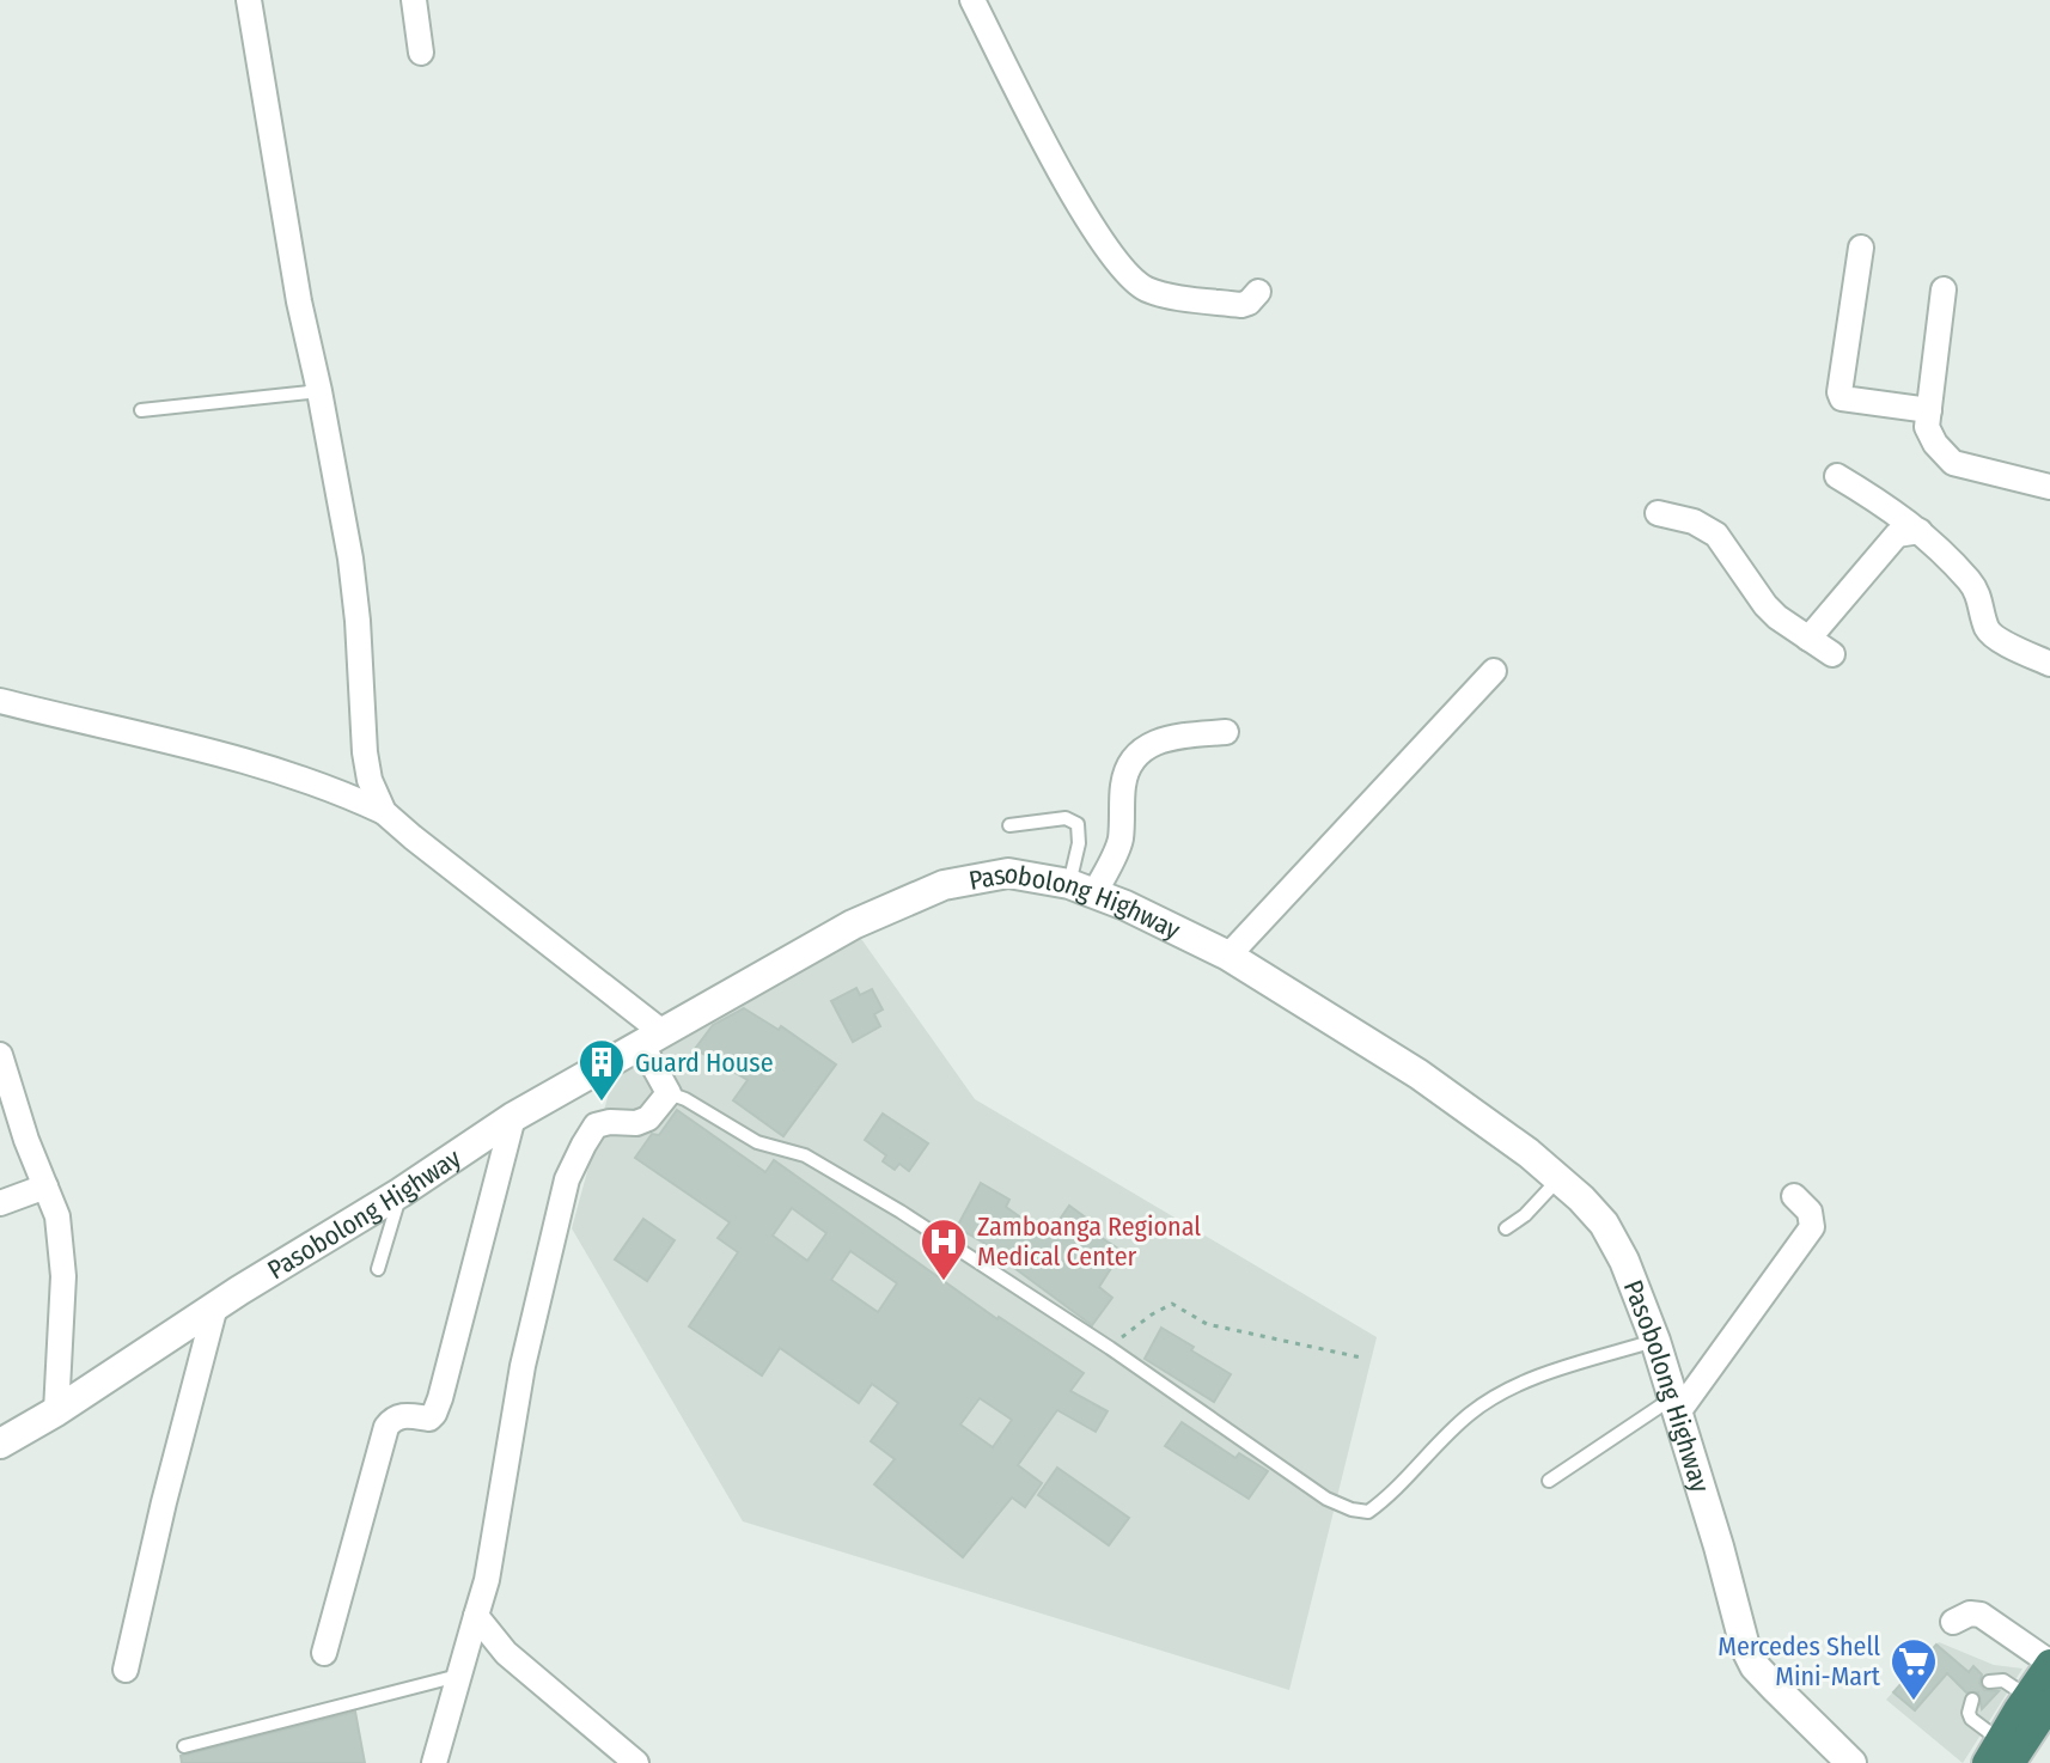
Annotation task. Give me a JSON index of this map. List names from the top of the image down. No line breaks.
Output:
{"streets":{"street":["Pasobolong Highway"]},"places":{"building":["Guard House"],"hospital":["Zamboanga Regional Medical Center"],"supermarket":["Mercedes Shell Mini-Mart"]}}
